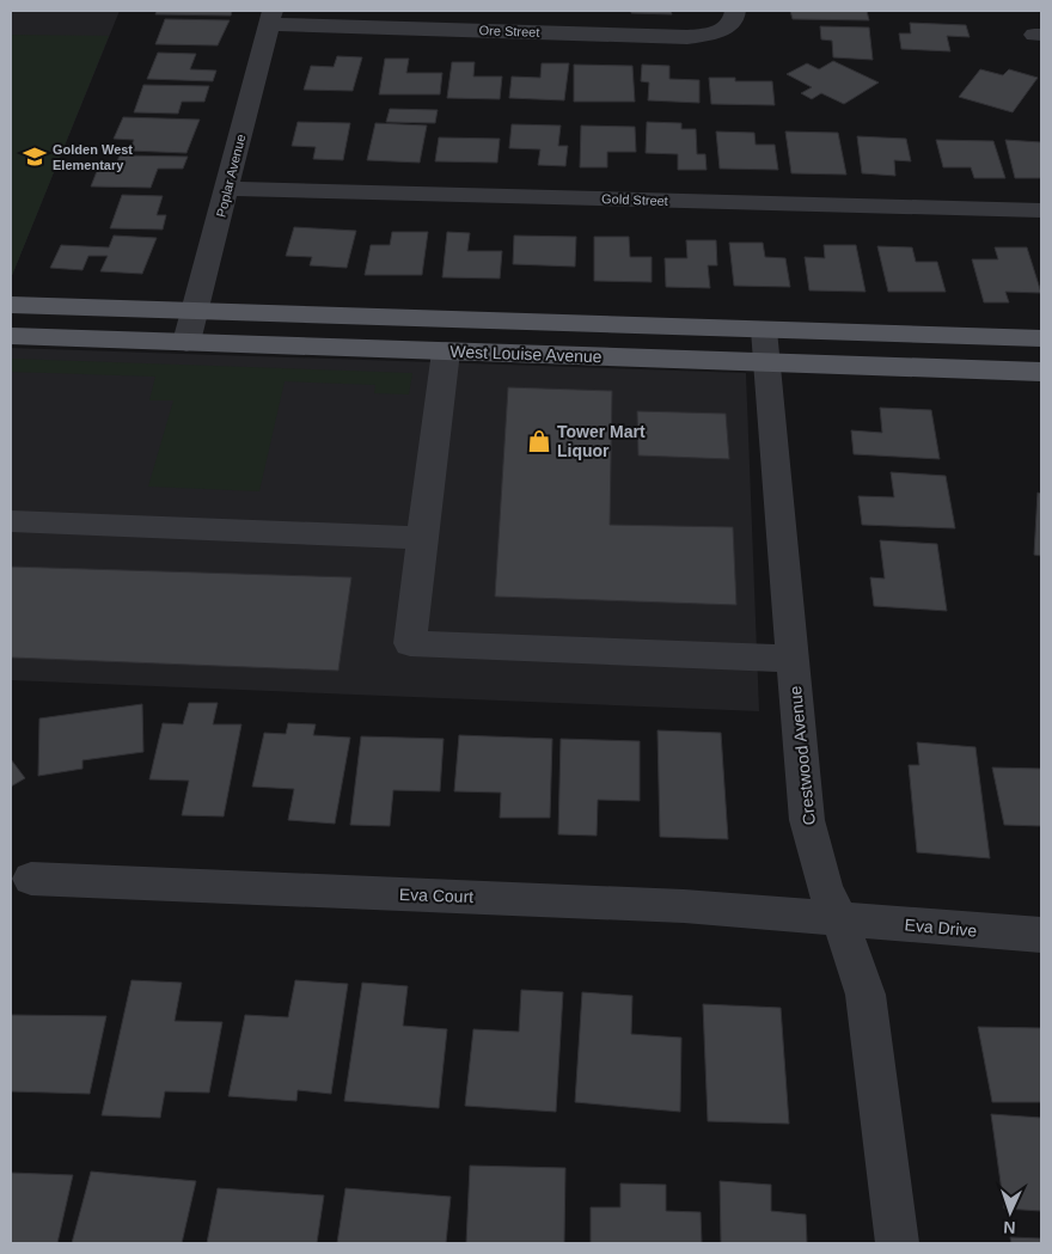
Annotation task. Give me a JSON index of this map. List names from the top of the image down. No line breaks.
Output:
{"streets":{"main road":["West Louise Avenue"],"street":["Ore Street","Poplar Avenue","Gold Street","Crestwood Avenue","Eva Court","Eva Drive"]},"crossings":[["Ore Street","Poplar Avenue"],["Poplar Avenue","Gold Street"],["Poplar Avenue","West Louise Avenue"],["West Louise Avenue","Crestwood Avenue"],["Crestwood Avenue","Eva Court"],["Crestwood Avenue","Eva Drive"],["Eva Court","Eva Drive"]],"places":{"school or university":["Golden West Elementary"],"shop":["Tower Mart Liquor"]},"north":"bottom"}
